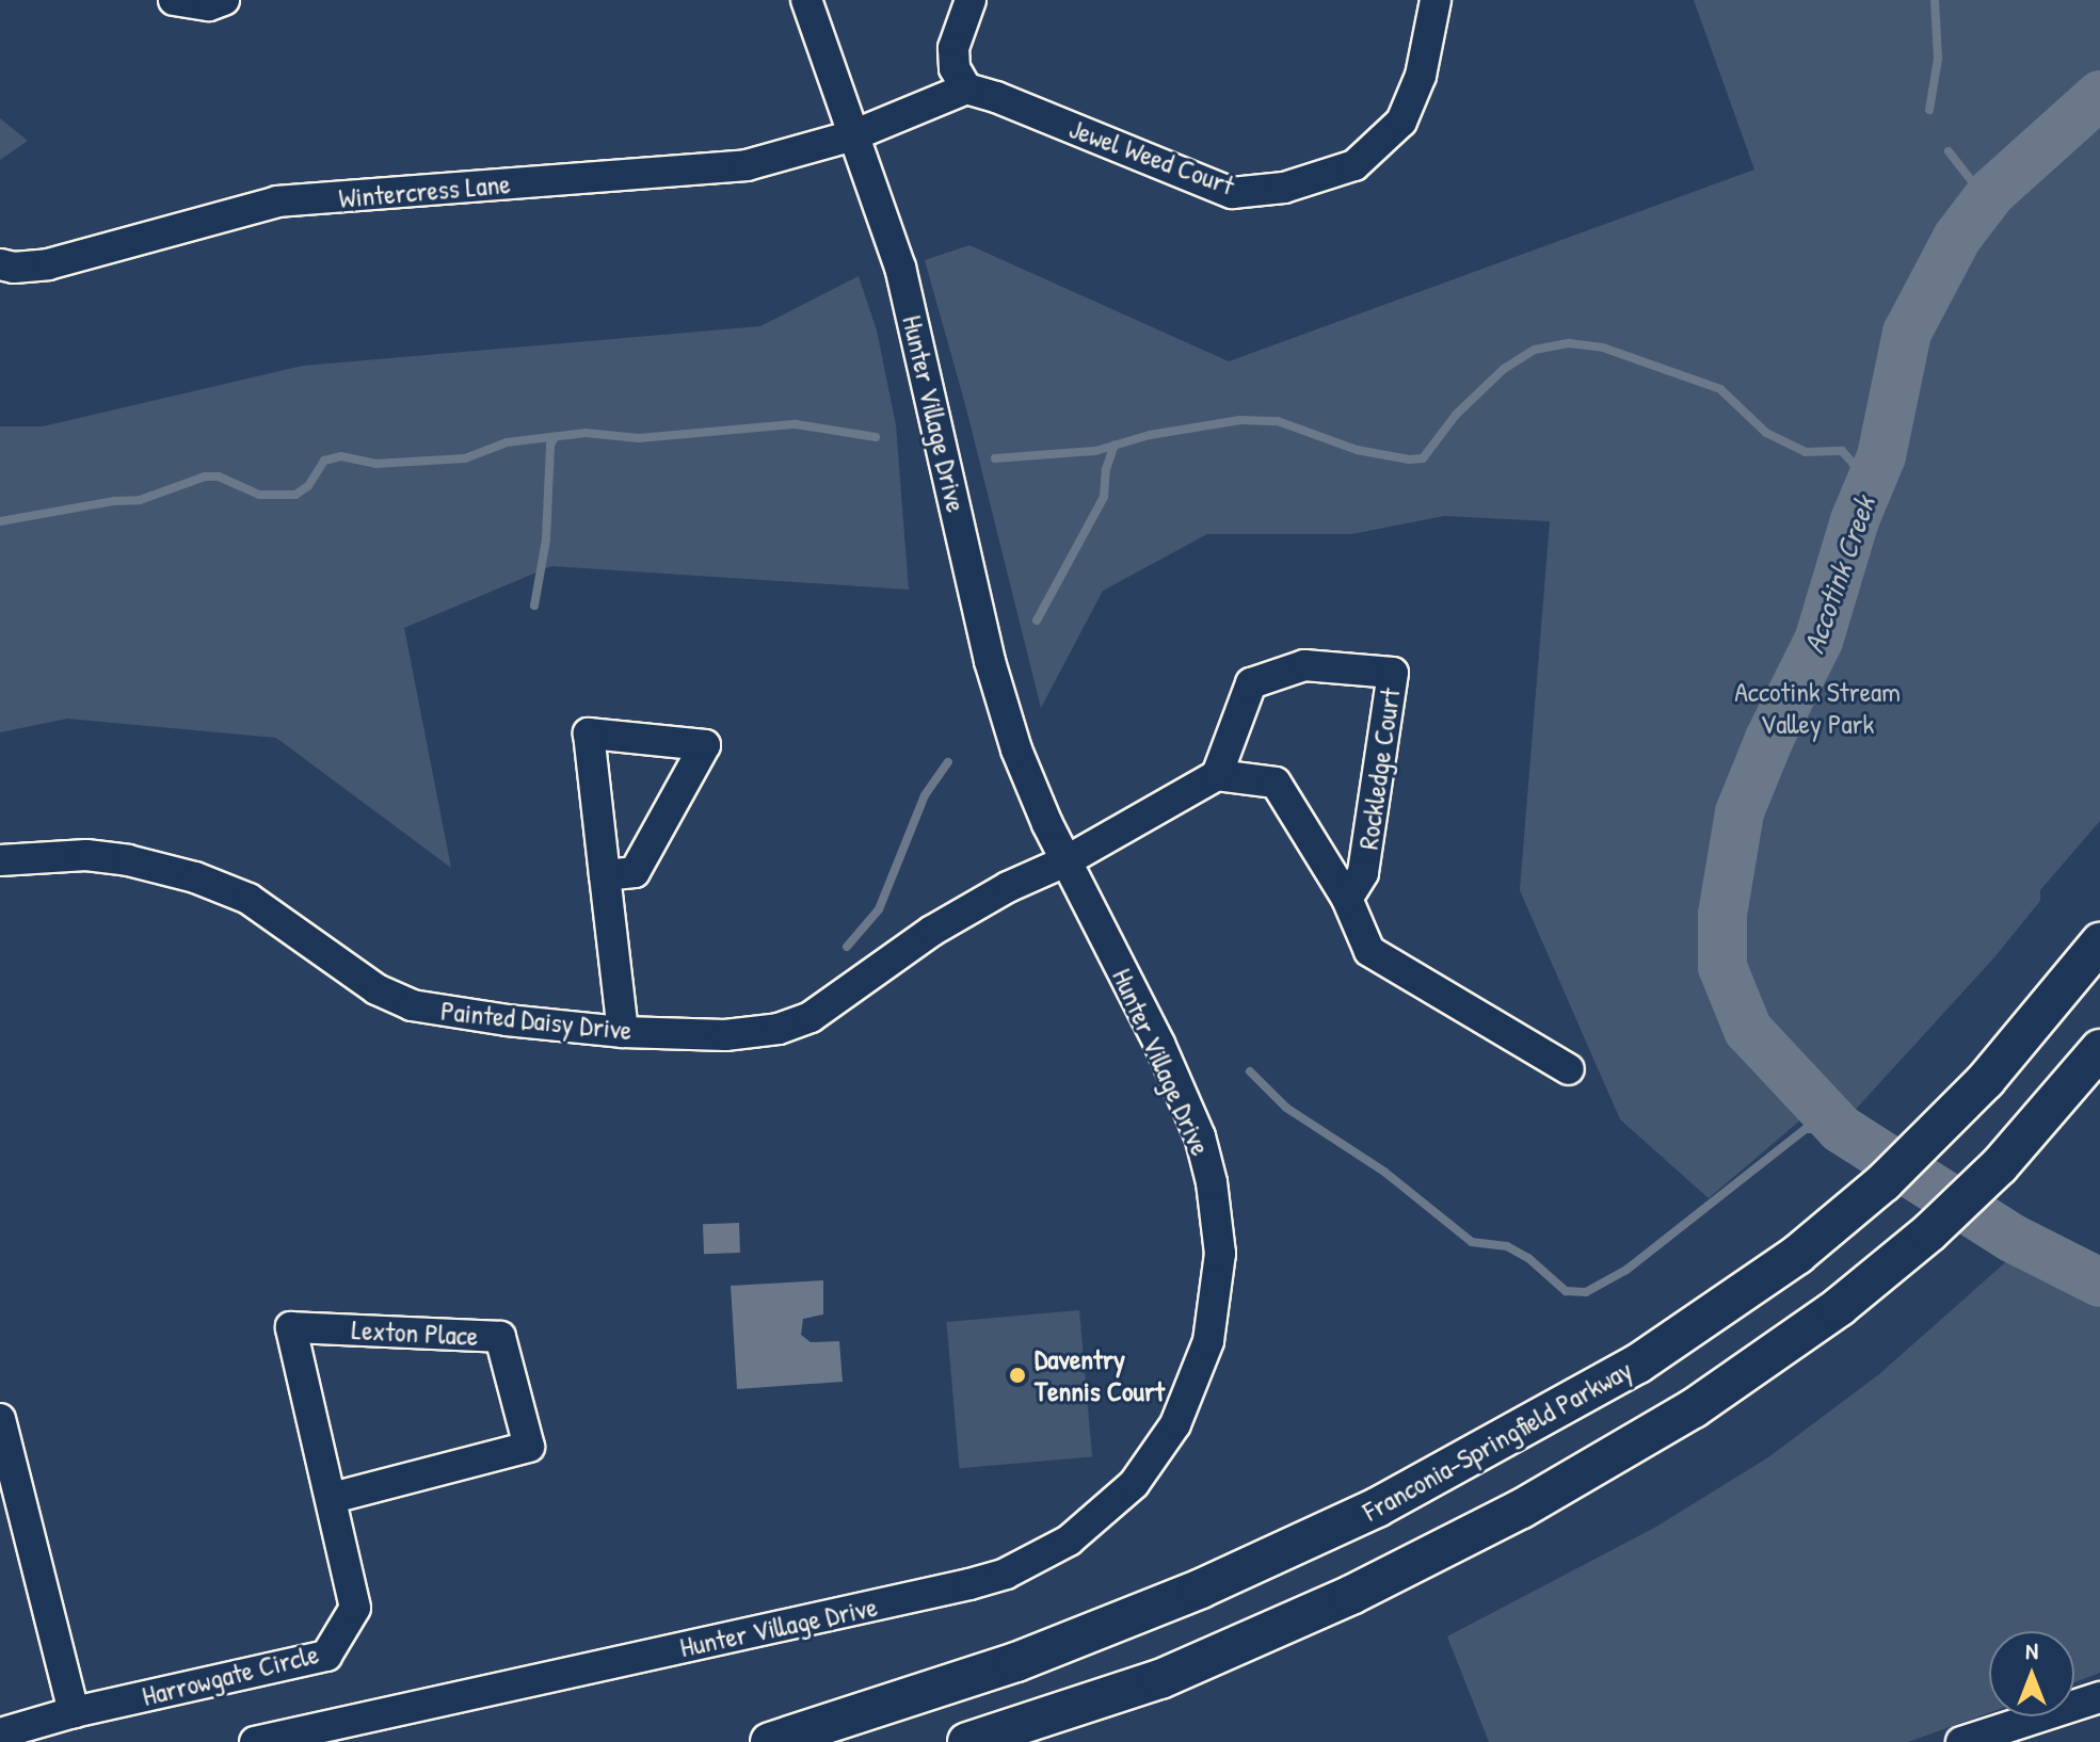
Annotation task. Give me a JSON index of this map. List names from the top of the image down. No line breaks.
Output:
{"streets":{"main road":["Franconia-Springfield Parkway"],"street":["Jewel Weed Court","Wintercress Lane","Hunter Village Drive","Rockledge Court","Painted Daisy Drive","Lexton Place","Harrowgate Circle"]},"crossings":[["Wintercress Lane","Hunter Village Drive"],["Hunter Village Drive","Painted Daisy Drive"],["Lexton Place","Harrowgate Circle"]],"water":["Accotink Creek"],"parks":["Accotink Stream Valley Park"],"places":["Daventry Tennis Court"],"north":"top"}
